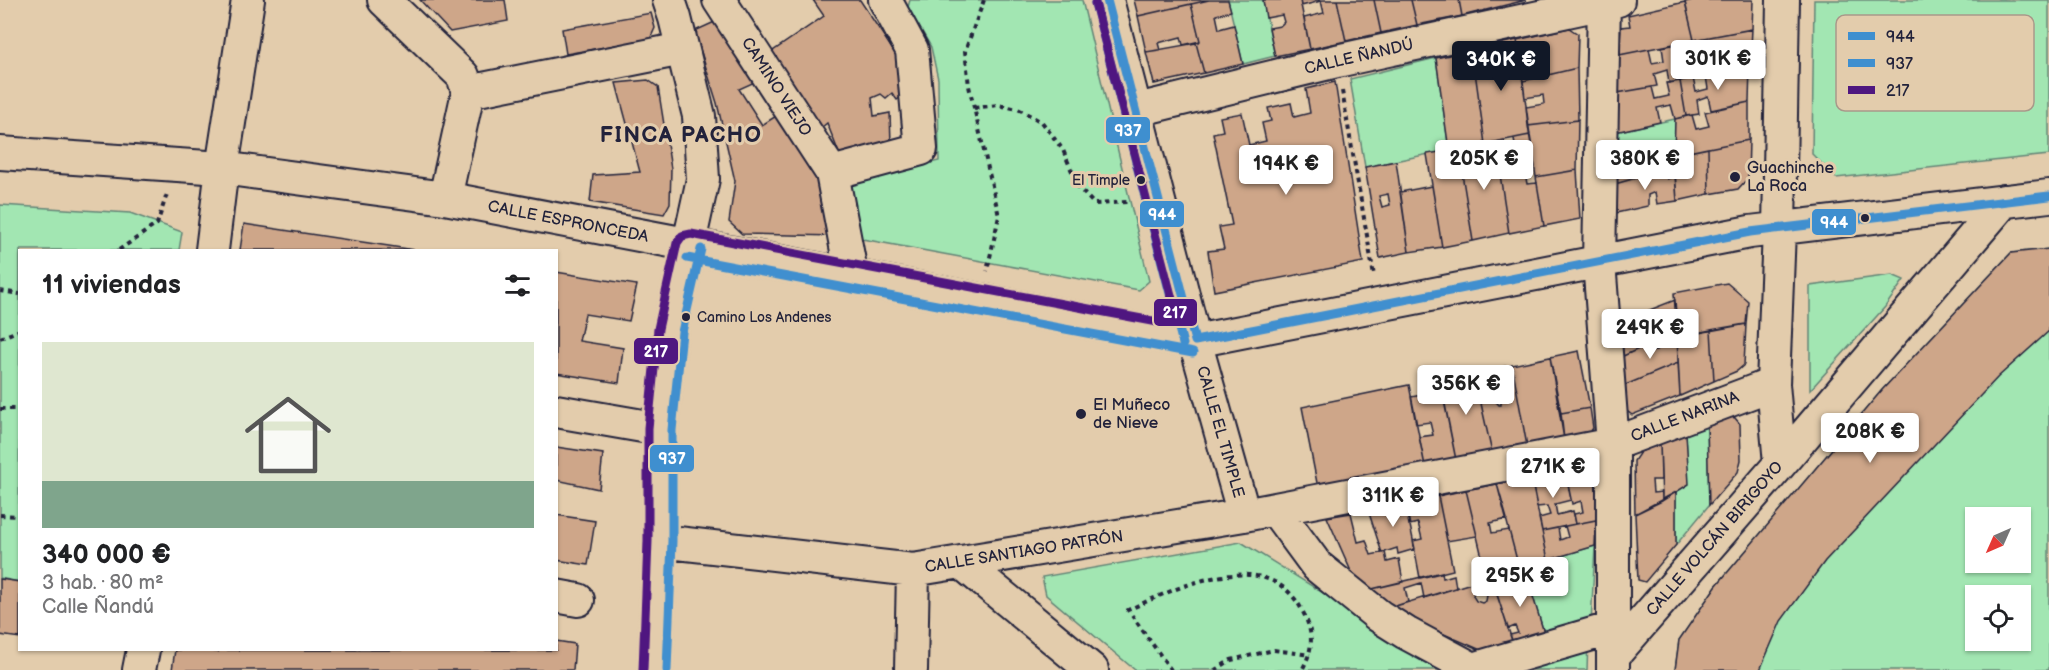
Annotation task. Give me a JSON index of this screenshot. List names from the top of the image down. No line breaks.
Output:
{"streets":{"street":["CALLE ÑANDÚ","CAMINO VIEJO","CALLE ESPRONCEDA","CALLE NARINA","CALLE EL TIMPLE","CALLE VOLCÁN BIRIGOYO","CALLE SANTIAGO PATRÓN"]},"crossings":[["CALLE ÑANDÚ","CALLE EL TIMPLE"],["CAMINO VIEJO","CALLE ESPRONCEDA"],["CALLE ESPRONCEDA","CALLE EL TIMPLE"],["CALLE NARINA","CALLE EL TIMPLE"],["CALLE NARINA","CALLE SANTIAGO PATRÓN"],["CALLE EL TIMPLE","CALLE SANTIAGO PATRÓN"]],"districts":["FINCA PACHO"],"places":["Guachinche La Roca","El Timple","Camino Los Andenes","El Muñeco de Nieve"],"lines":["transit line 944","transit line 937","transit line 217"],"legend":["944","937","217"],"north":"bottom left","page":{"price":["301K €","340K €","205K €","380K €","194K €","249K €","356K €","208K €","271K €","311K €","295K €"],"heading":"11 viviendas","list":[{"name":"340 000 €","note":"3 hab. · 80 m² · Calle Ñandú"}]}}
